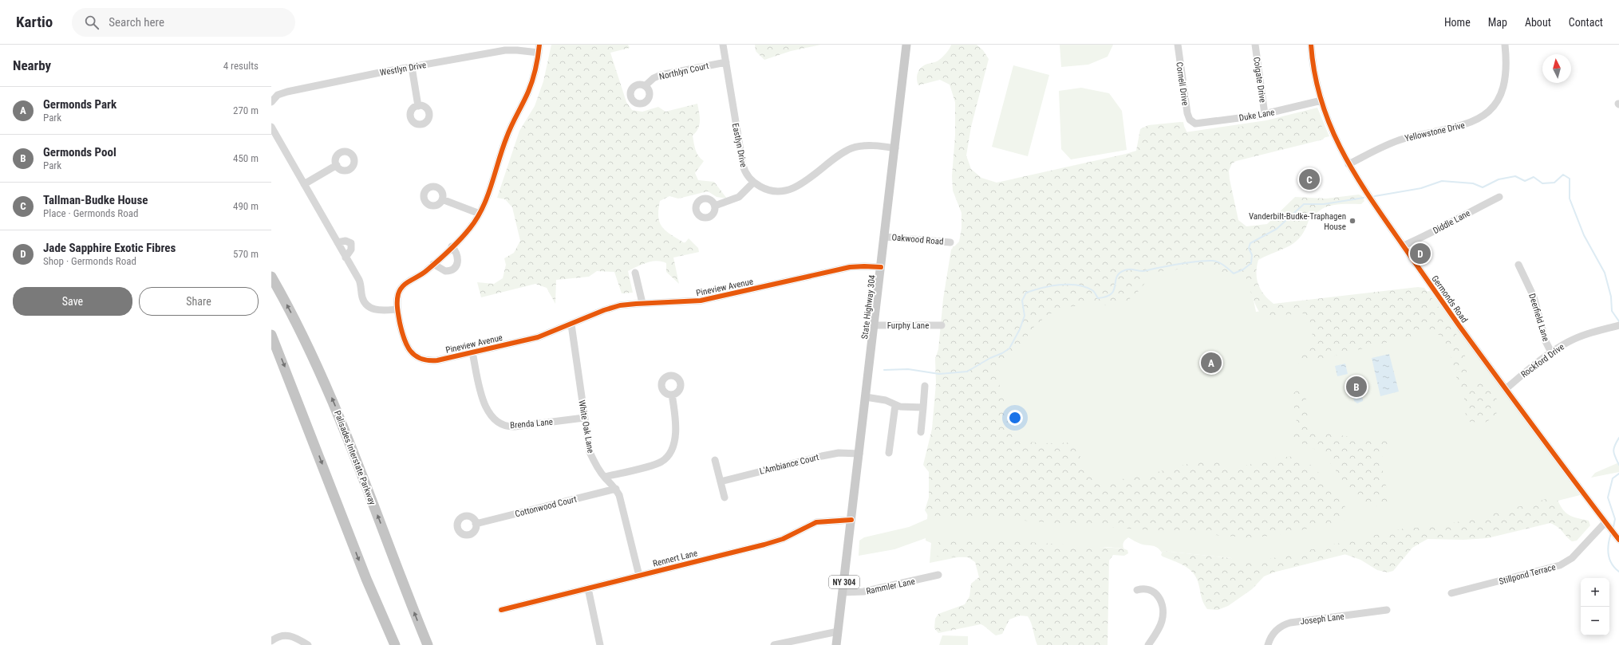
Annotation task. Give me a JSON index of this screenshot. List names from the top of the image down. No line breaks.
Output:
{"streets":{"highway":["Palisades Interstate Parkway"],"main road":["State Highway 304","NY 304"],"street":["Westlyn Drive","Northlyn Court","Colgate Drive","Cornell Drive","Duke Lane","Yellowstone Drive","Eastlyn Drive","Diddle Lane","Oakwood Road","Pineview Avenue","Germonds Road","Deerfield Lane","Furphy Lane","Rockford Drive","Brenda Lane","White Oak Lane","L'Ambiance Court","Cottonwood Court","Rennert Lane","Stillpond Terrace","Rammler Lane","Joseph Lane"]},"crossings":[["Westlyn Drive","Pineview Avenue"],["Northlyn Court","Eastlyn Drive"],["Colgate Drive","Duke Lane"],["Cornell Drive","Duke Lane"],["Duke Lane","Germonds Road"],["Yellowstone Drive","Germonds Road"],["Eastlyn Drive","State Highway 304"],["Diddle Lane","Germonds Road"],["Oakwood Road","State Highway 304"],["Pineview Avenue","State Highway 304"],["Pineview Avenue","Brenda Lane"],["Pineview Avenue","White Oak Lane"],["Germonds Road","Rockford Drive"],["Germonds Road","Stillpond Terrace"],["State Highway 304","Furphy Lane"],["State Highway 304","L'Ambiance Court"],["State Highway 304","Rennert Lane"],["State Highway 304","Rammler Lane"],["Deerfield Lane","Rockford Drive"],["Brenda Lane","White Oak Lane"],["White Oak Lane","Cottonwood Court"],["White Oak Lane","Rennert Lane"]],"places":["Vanderbilt-Budke-Traphagen House"],"north":"top","page":{"header":"Kartio","search":"Search here","nav":["Home","Map","About","Contact"],"heading":["Nearby","4 results"],"list":[{"mark":"A","name":"Germonds Park","note":"Park","value":"270 m"},{"mark":"B","name":"Germonds Pool","note":"Park","value":"450 m"},{"mark":"C","name":"Tallman-Budke House","note":"Place · Germonds Road","value":"490 m"},{"mark":"D","name":"Jade Sapphire Exotic Fibres","note":"Shop · Germonds Road","value":"570 m"}],"pins":["C","D","A","B"],"buttons":["Save","Share"],"map_buttons":["+","−"]}}
